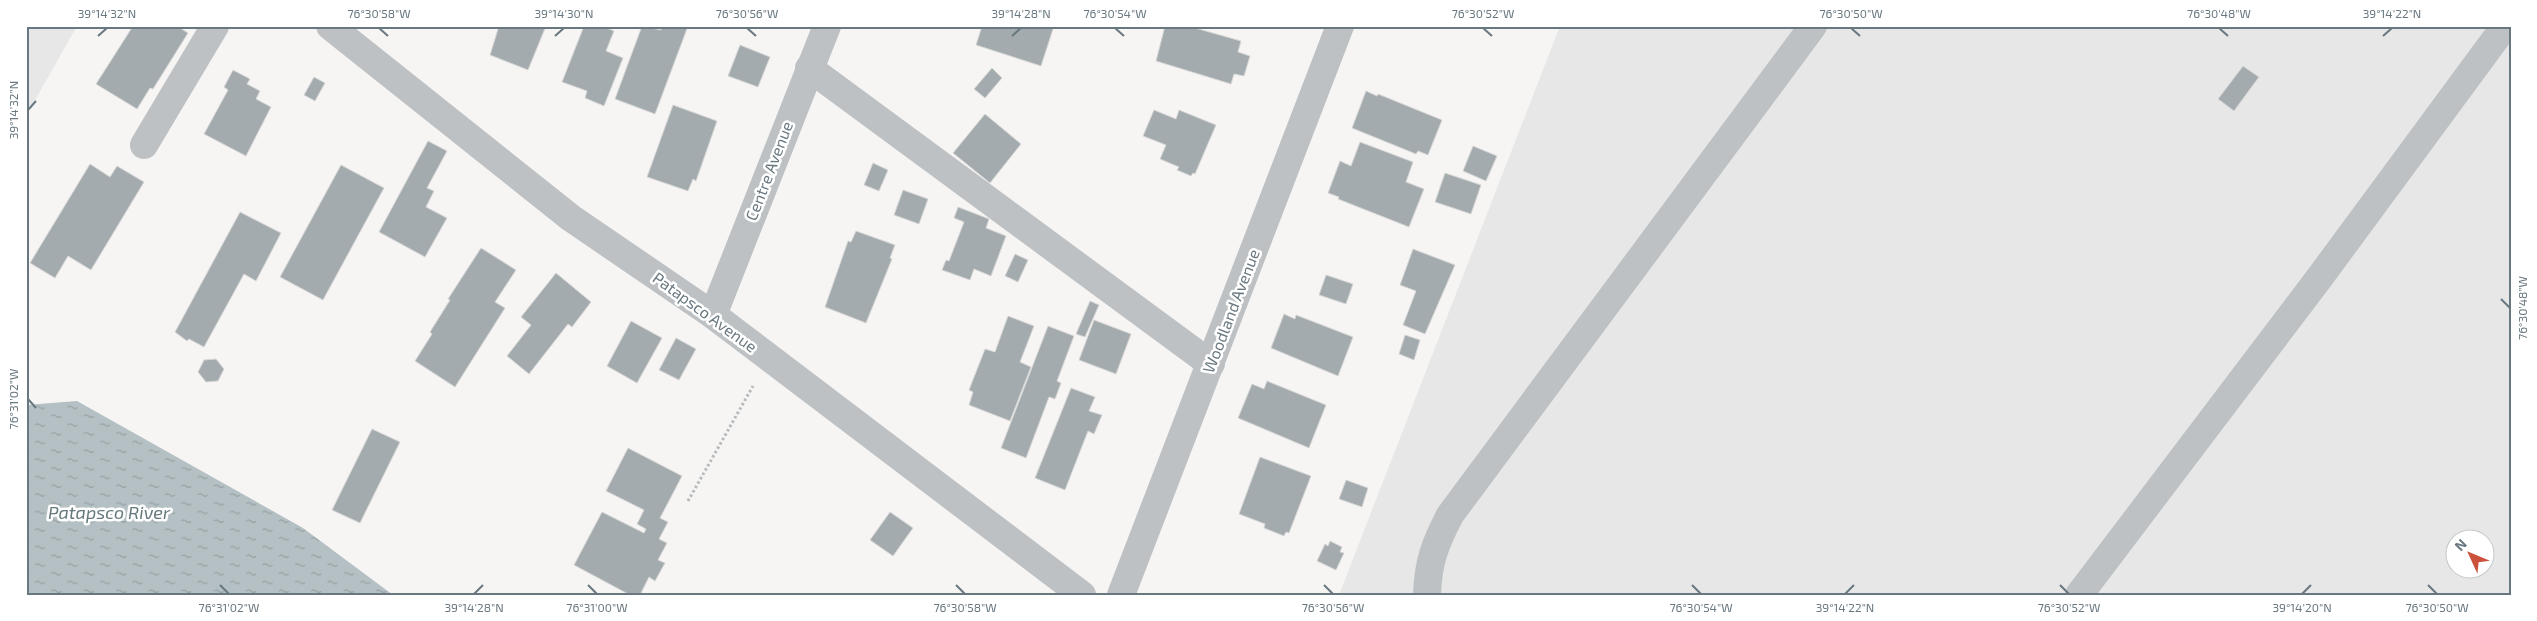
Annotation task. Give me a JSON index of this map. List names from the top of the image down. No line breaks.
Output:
{"streets":{"street":["Centre Avenue","Woodland Avenue","Patapsco Avenue"]},"crossings":[["Centre Avenue","Patapsco Avenue"]],"water":["Patapsco River"],"north":"top left","coordinates":["39°14'32\"N","76°30'58\"W","39°14'30\"N","76°30'56\"W","39°14'28\"N","76°30'54\"W","76°30'52\"W","76°30'50\"W","76°30'48\"W","39°14'22\"N","76°31'02\"W","76°31'00\"W","39°14'20\"N"]}
